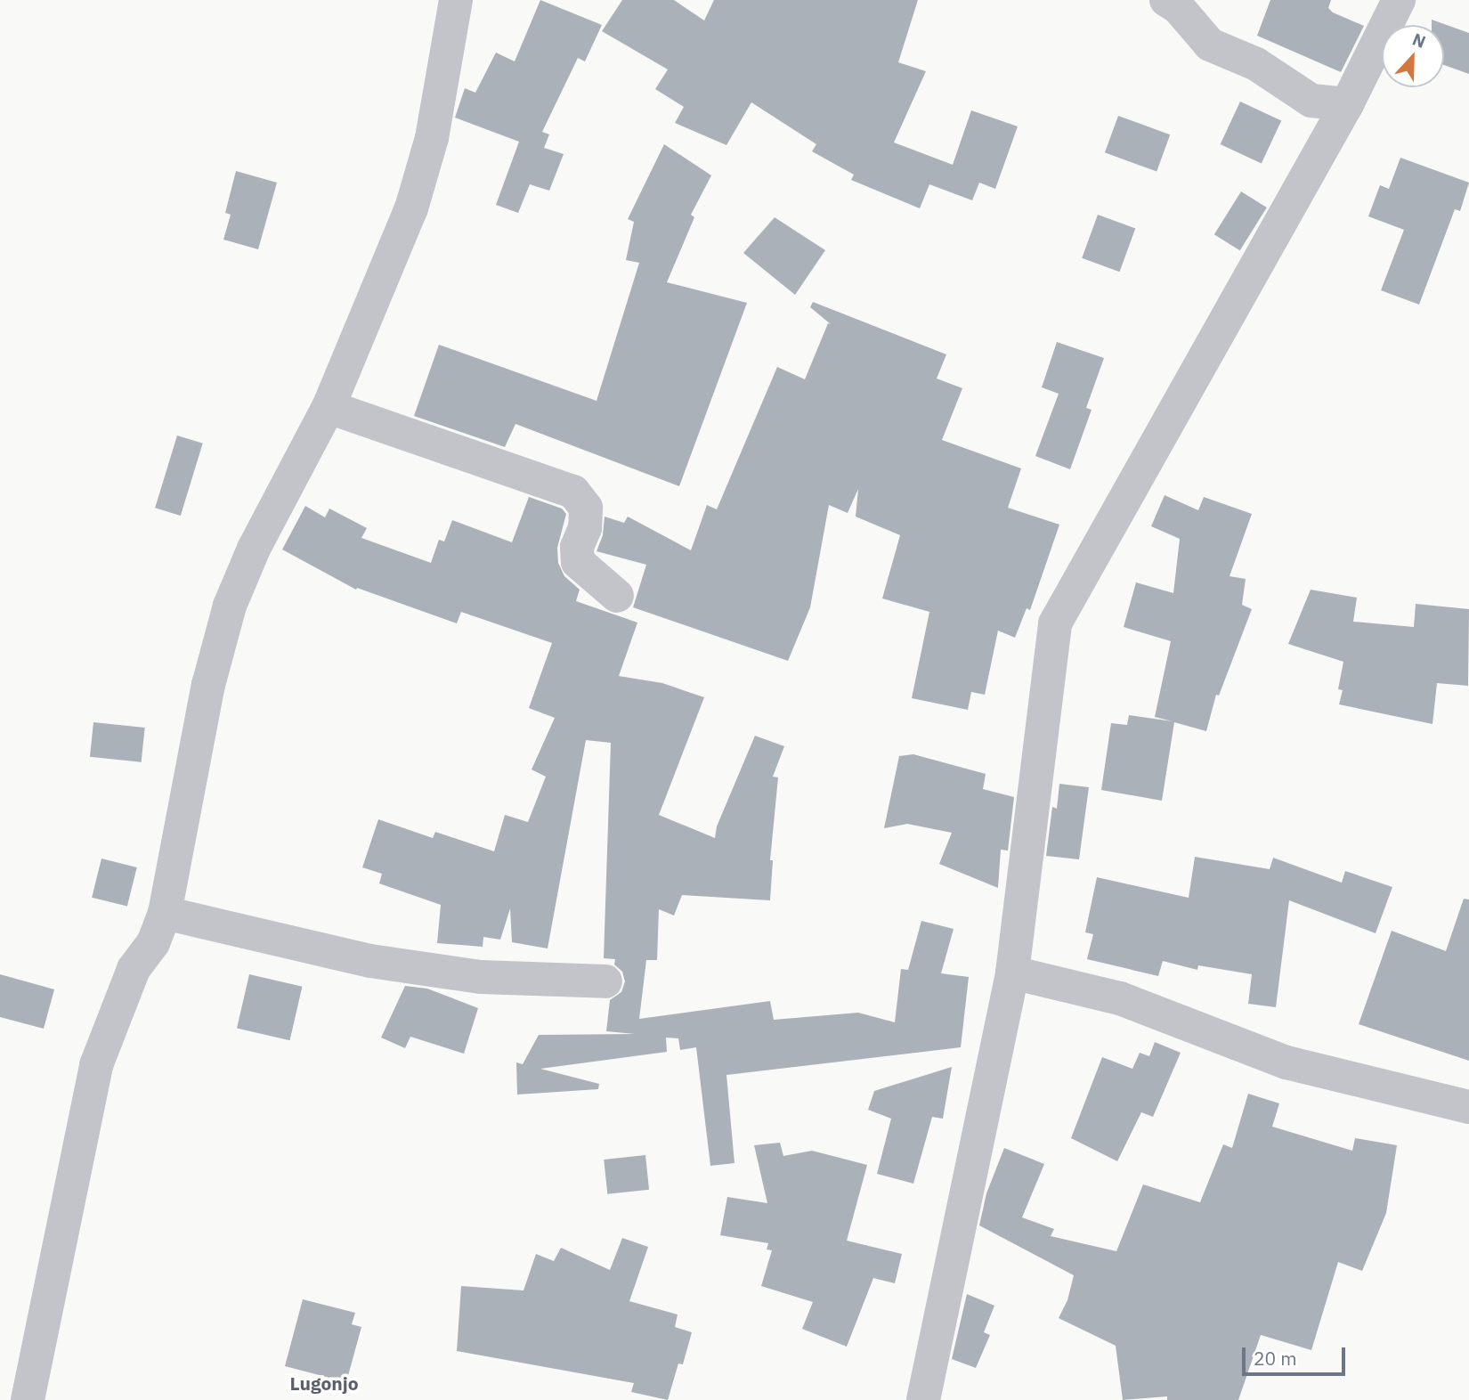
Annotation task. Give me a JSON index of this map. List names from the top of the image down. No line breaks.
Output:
{"districts":["Lugonjo"],"scale_bar":"20 m","north":"top"}
